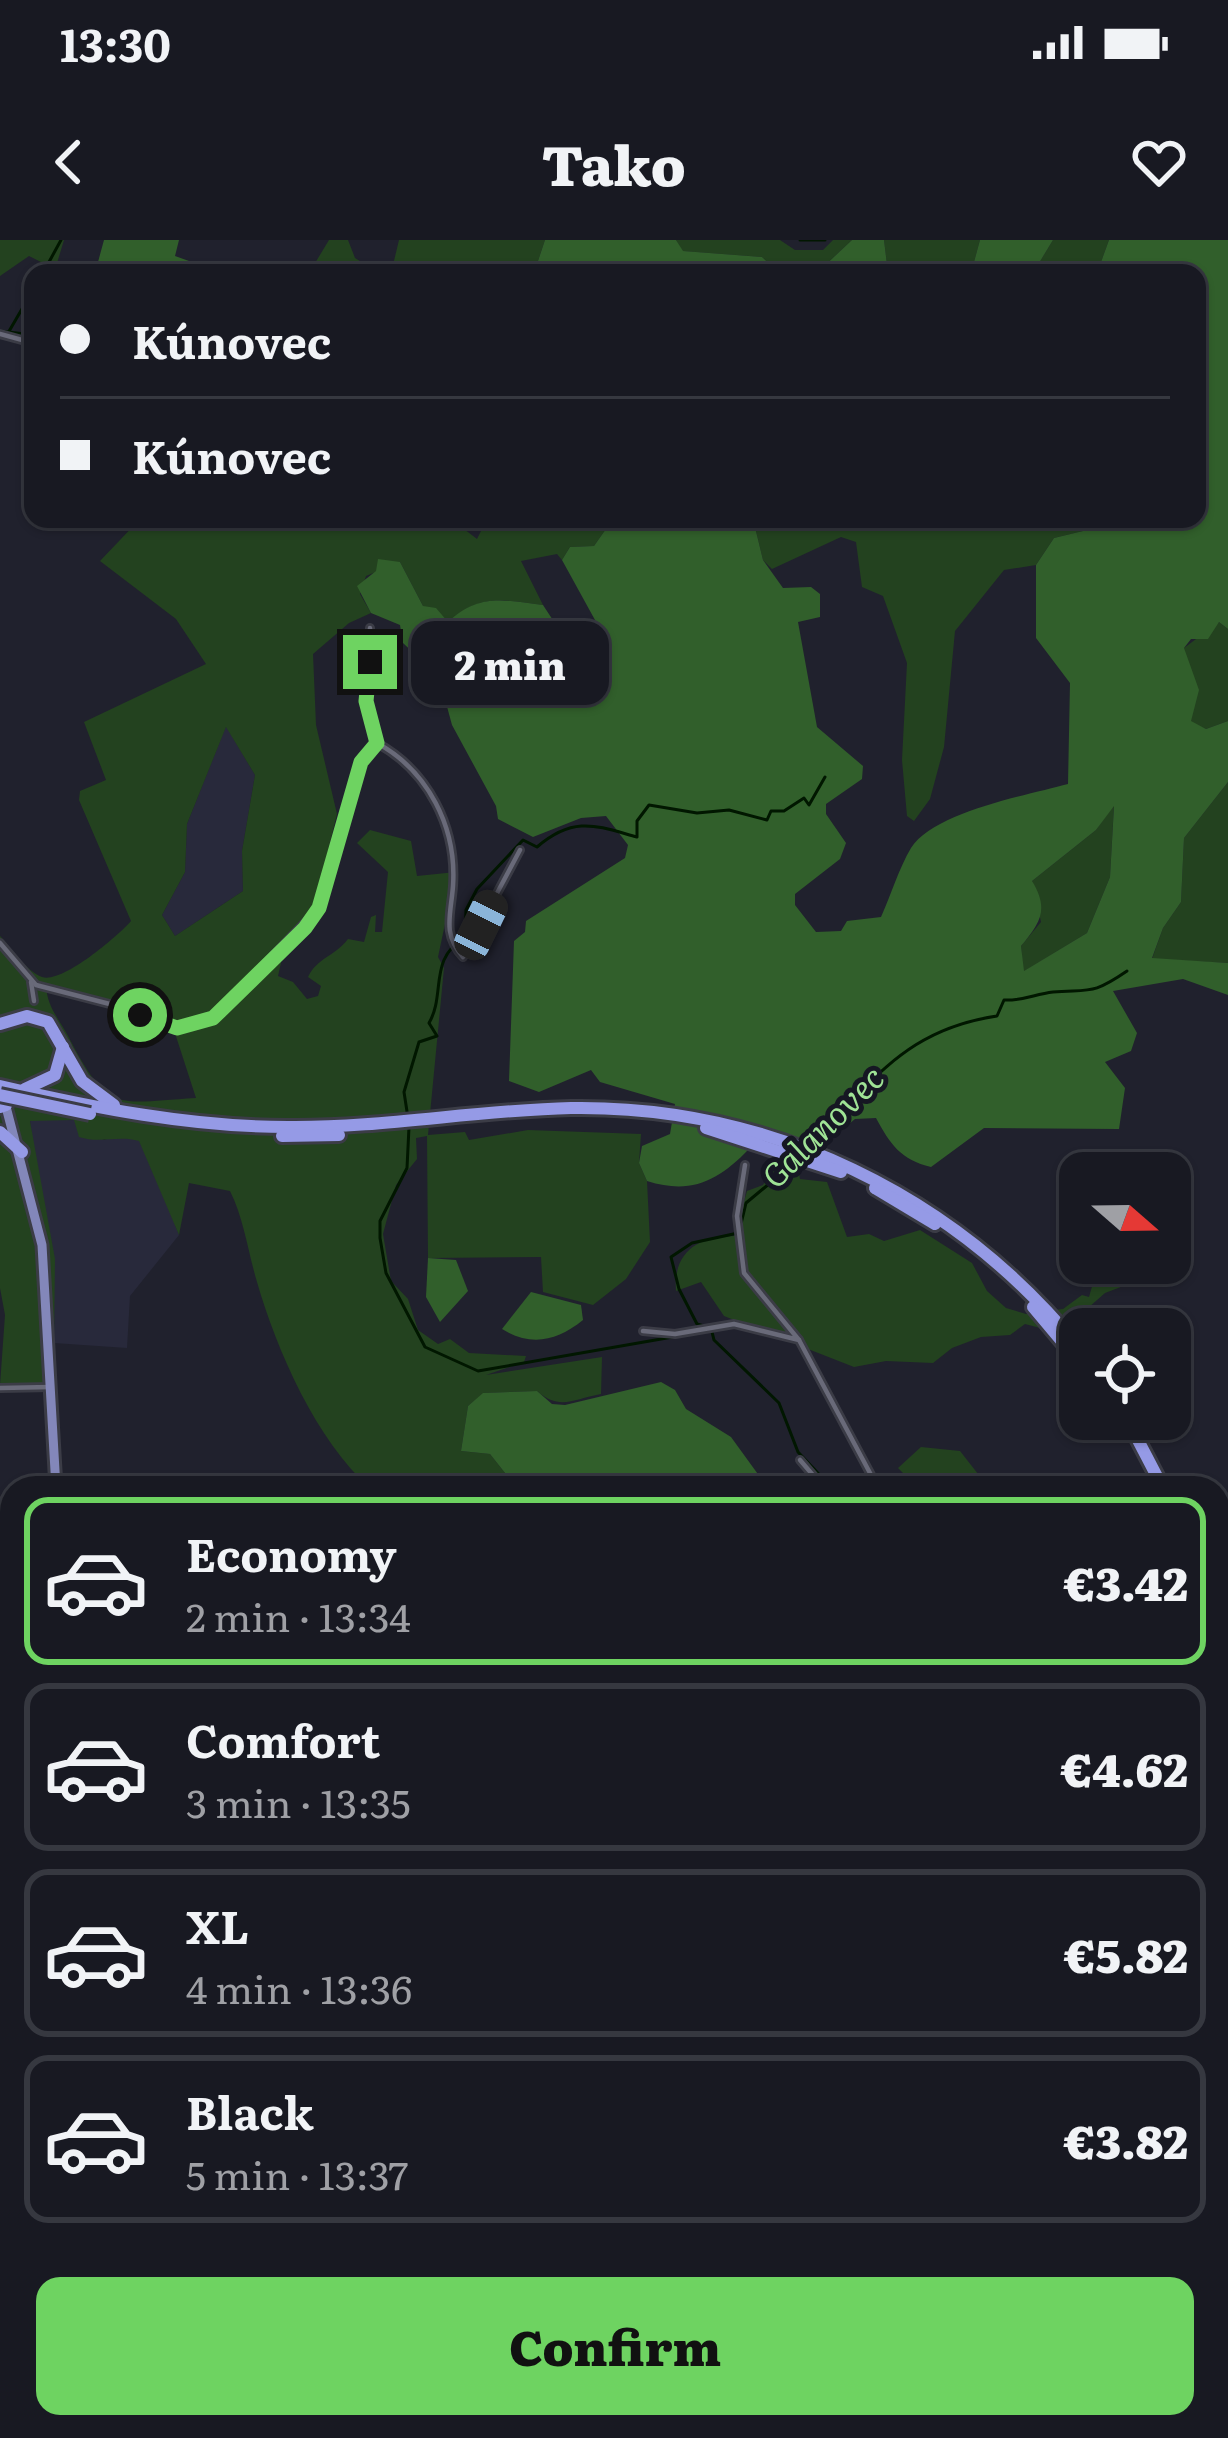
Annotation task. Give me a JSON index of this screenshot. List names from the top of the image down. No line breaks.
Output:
{"water":["Galanovec"],"north":"right","page":{"status":"13:30","header":"Tako","banner":["Kúnovec","Kúnovec"],"bubble":"2 min","list":[{"name":"Economy","note":"2 min · 13:34","value":"€3.42"},{"name":"Comfort","note":"3 min · 13:35","value":"€4.62"},{"name":"XL","note":"4 min · 13:36","value":"€5.82"},{"name":"Black","note":"5 min · 13:37","value":"€3.82"}],"buttons":"Confirm"}}
